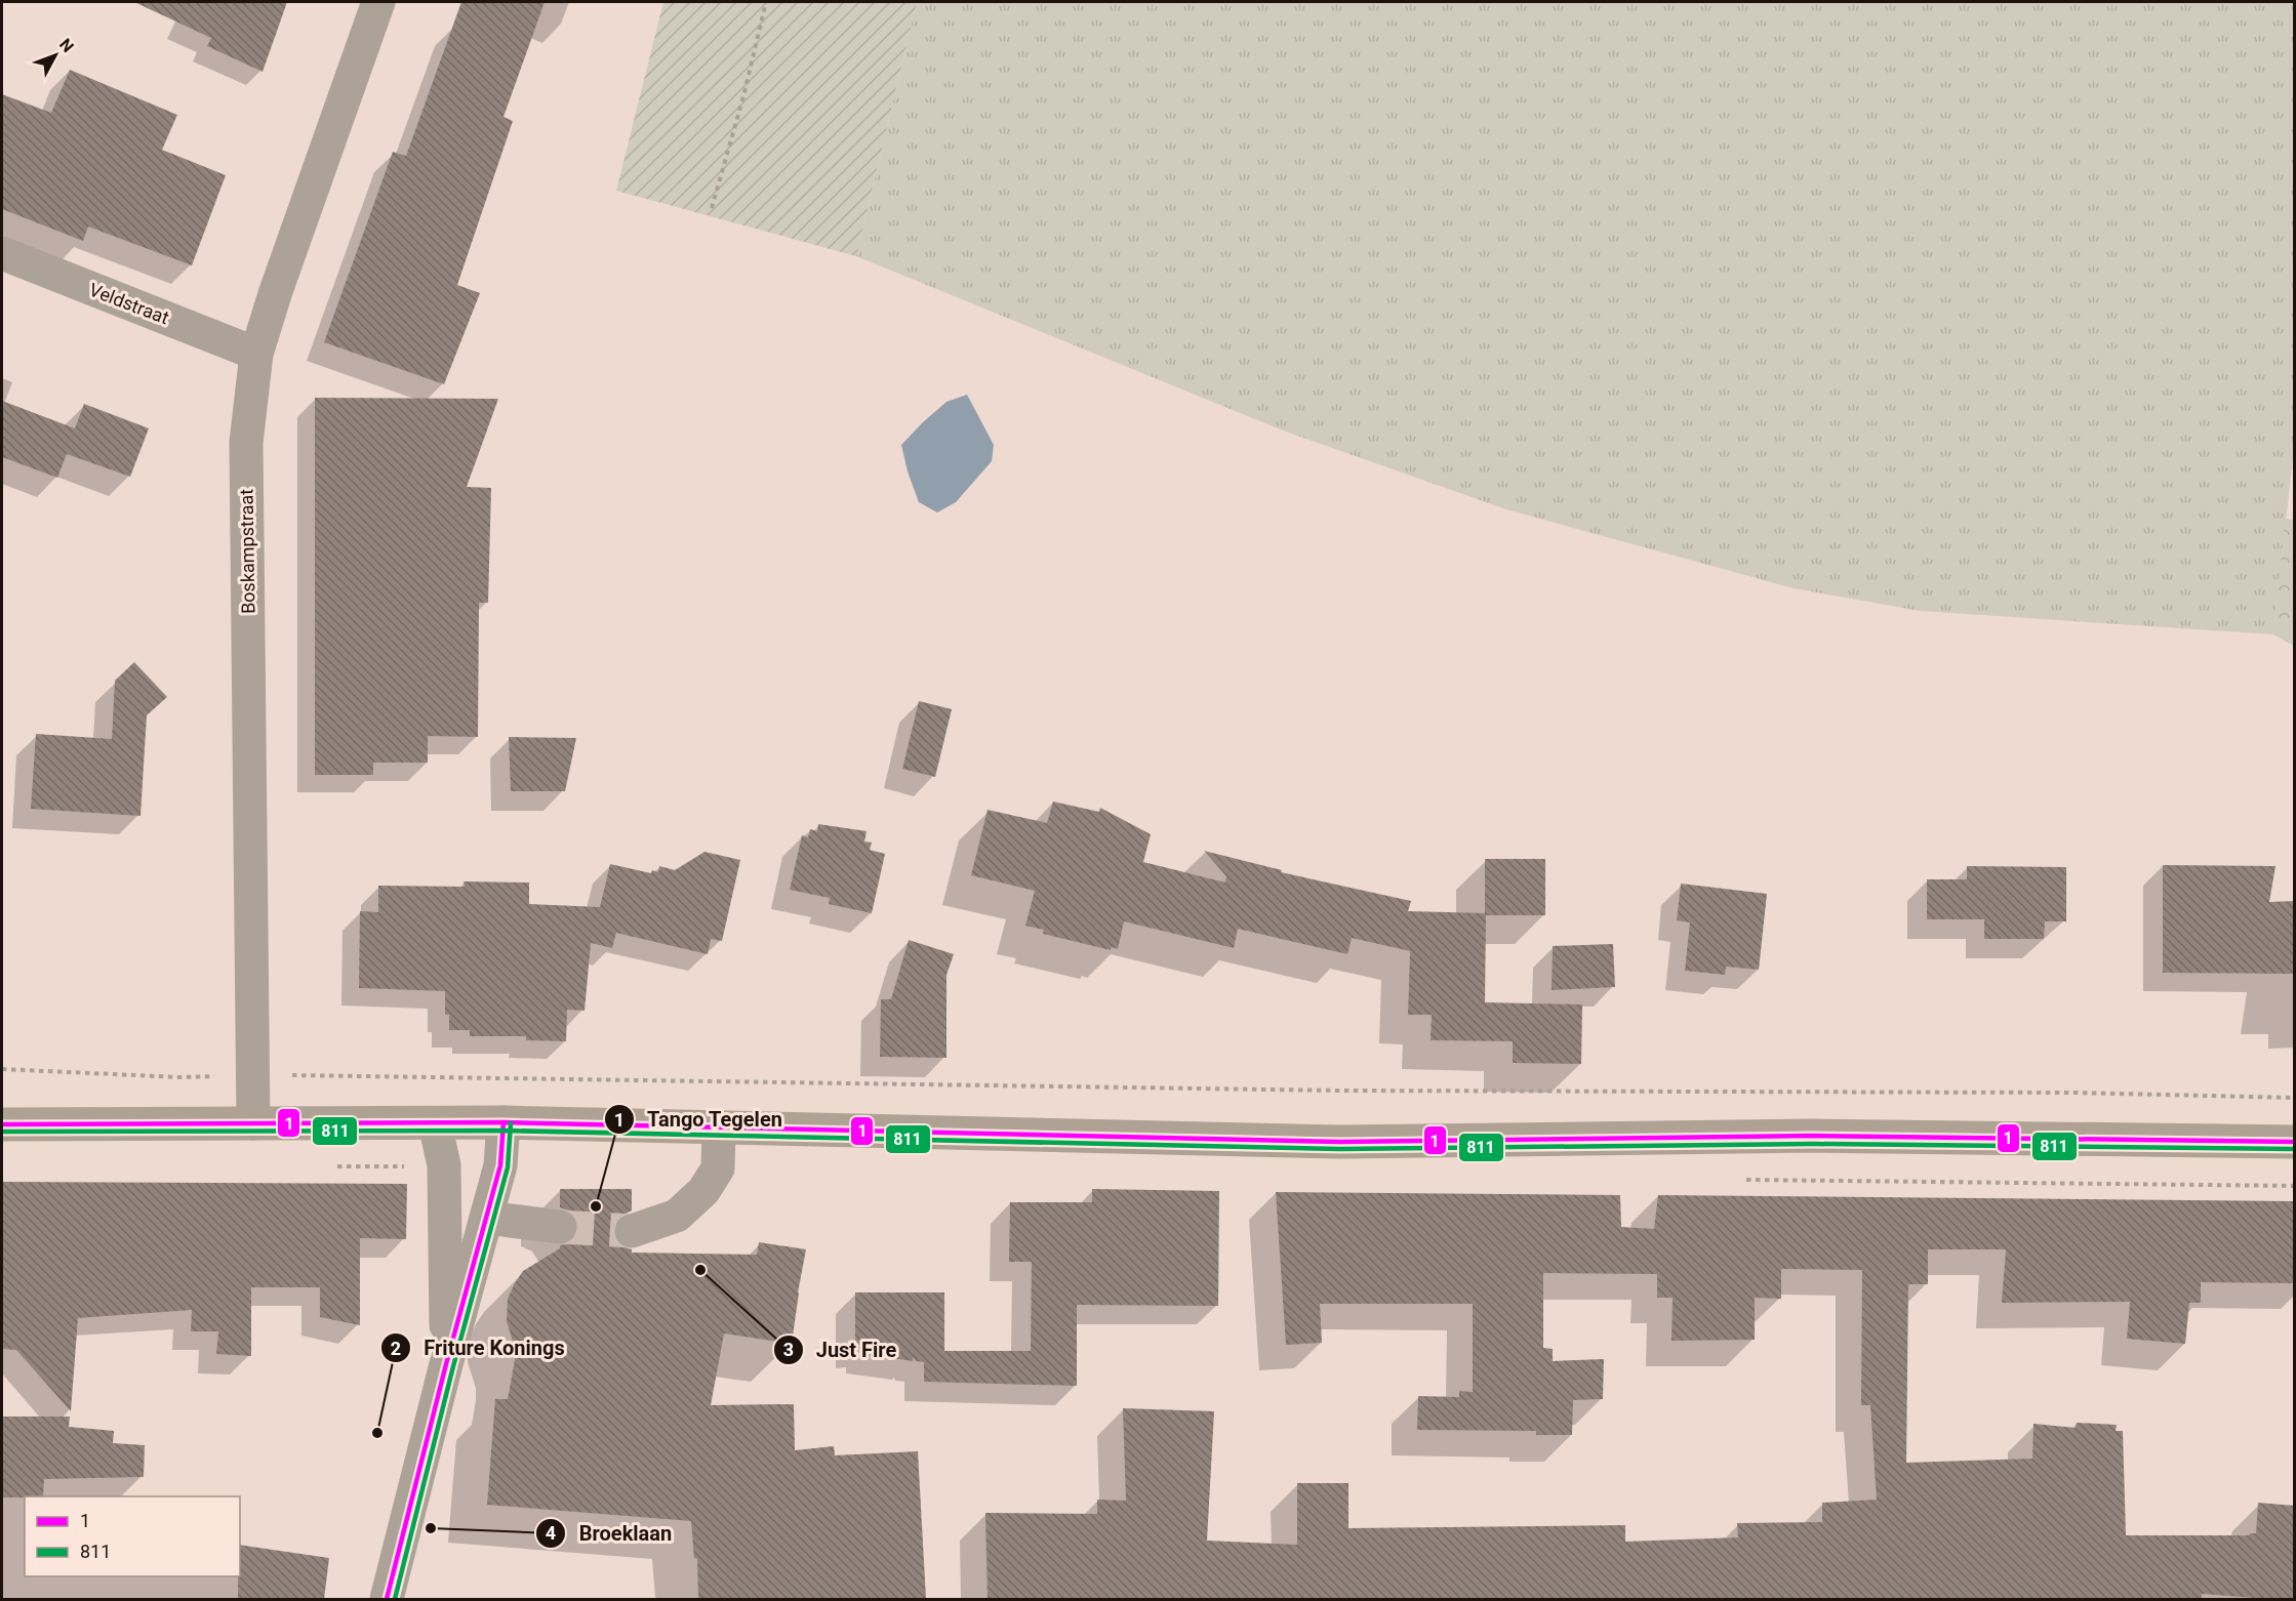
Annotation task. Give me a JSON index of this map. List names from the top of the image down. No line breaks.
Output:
{"streets":{"street":["Veldstraat","Boskampstraat"]},"crossings":[["Veldstraat","Boskampstraat"]],"places":["Tango Tegelen","Just Fire","Friture Konings","Broeklaan"],"lines":["transit line 1","transit line 811"],"legend":["1","811"],"north":"top right"}
